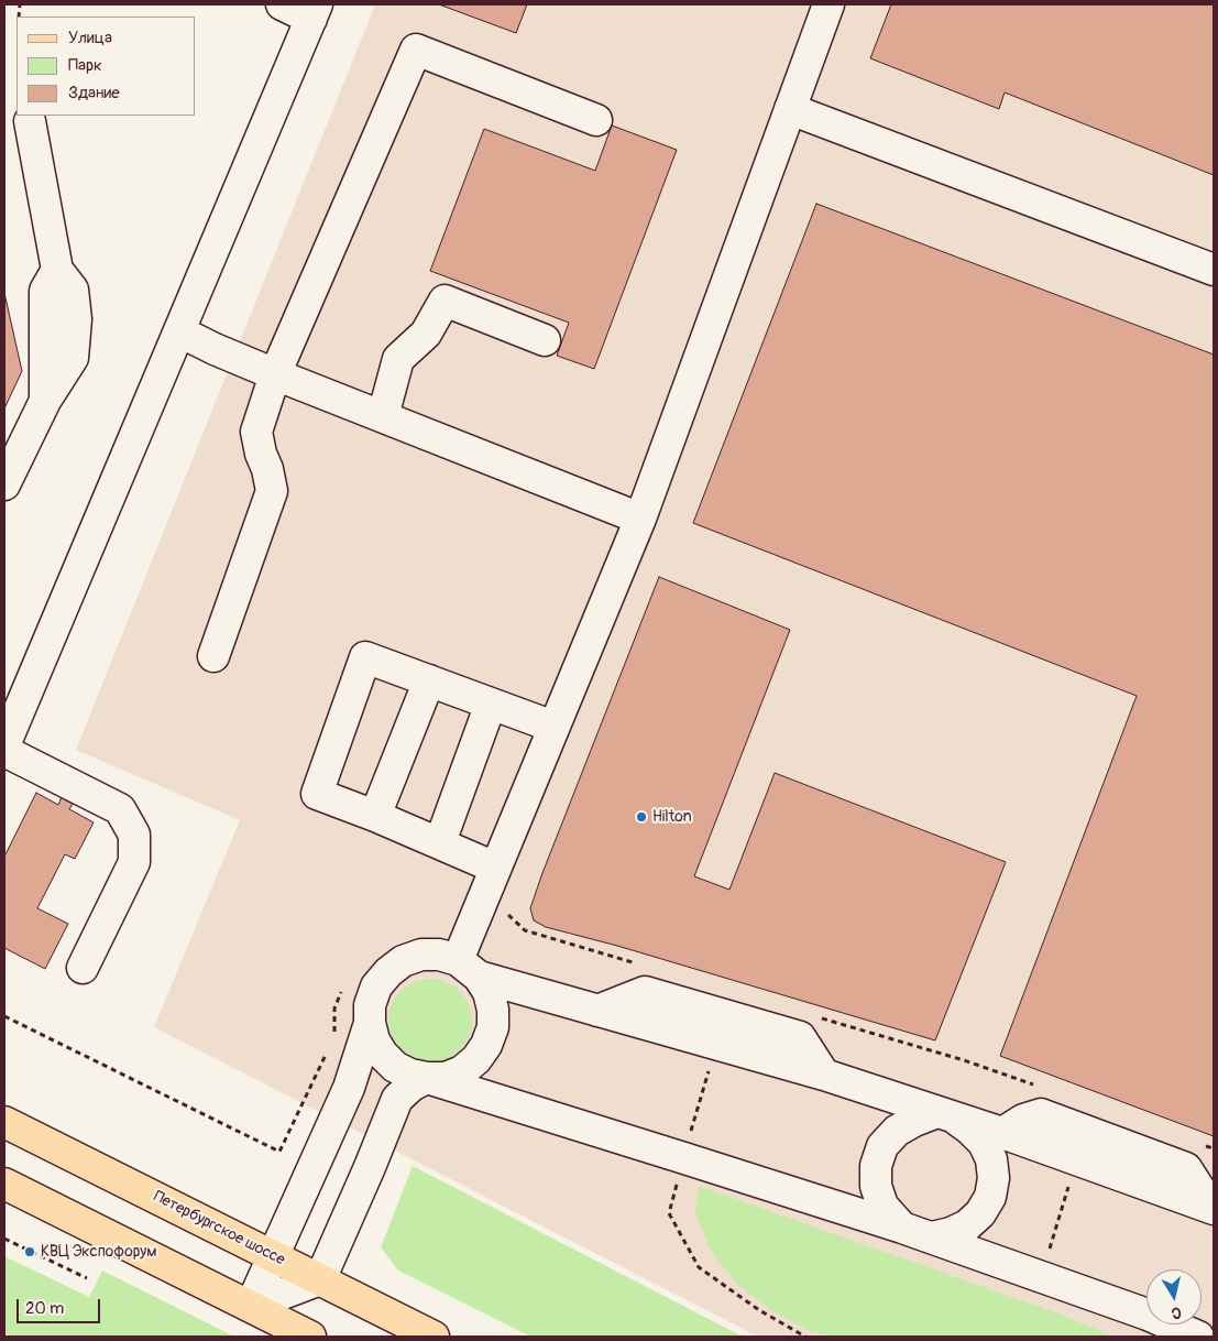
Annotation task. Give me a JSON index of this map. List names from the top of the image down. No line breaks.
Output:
{"streets":{"main road":["Петербургское шоссе"]},"places":["Hilton","КВЦ Экспофорум"],"legend":["Улица","Парк","Здание"],"scale_bar":"20 m","north":"bottom"}
